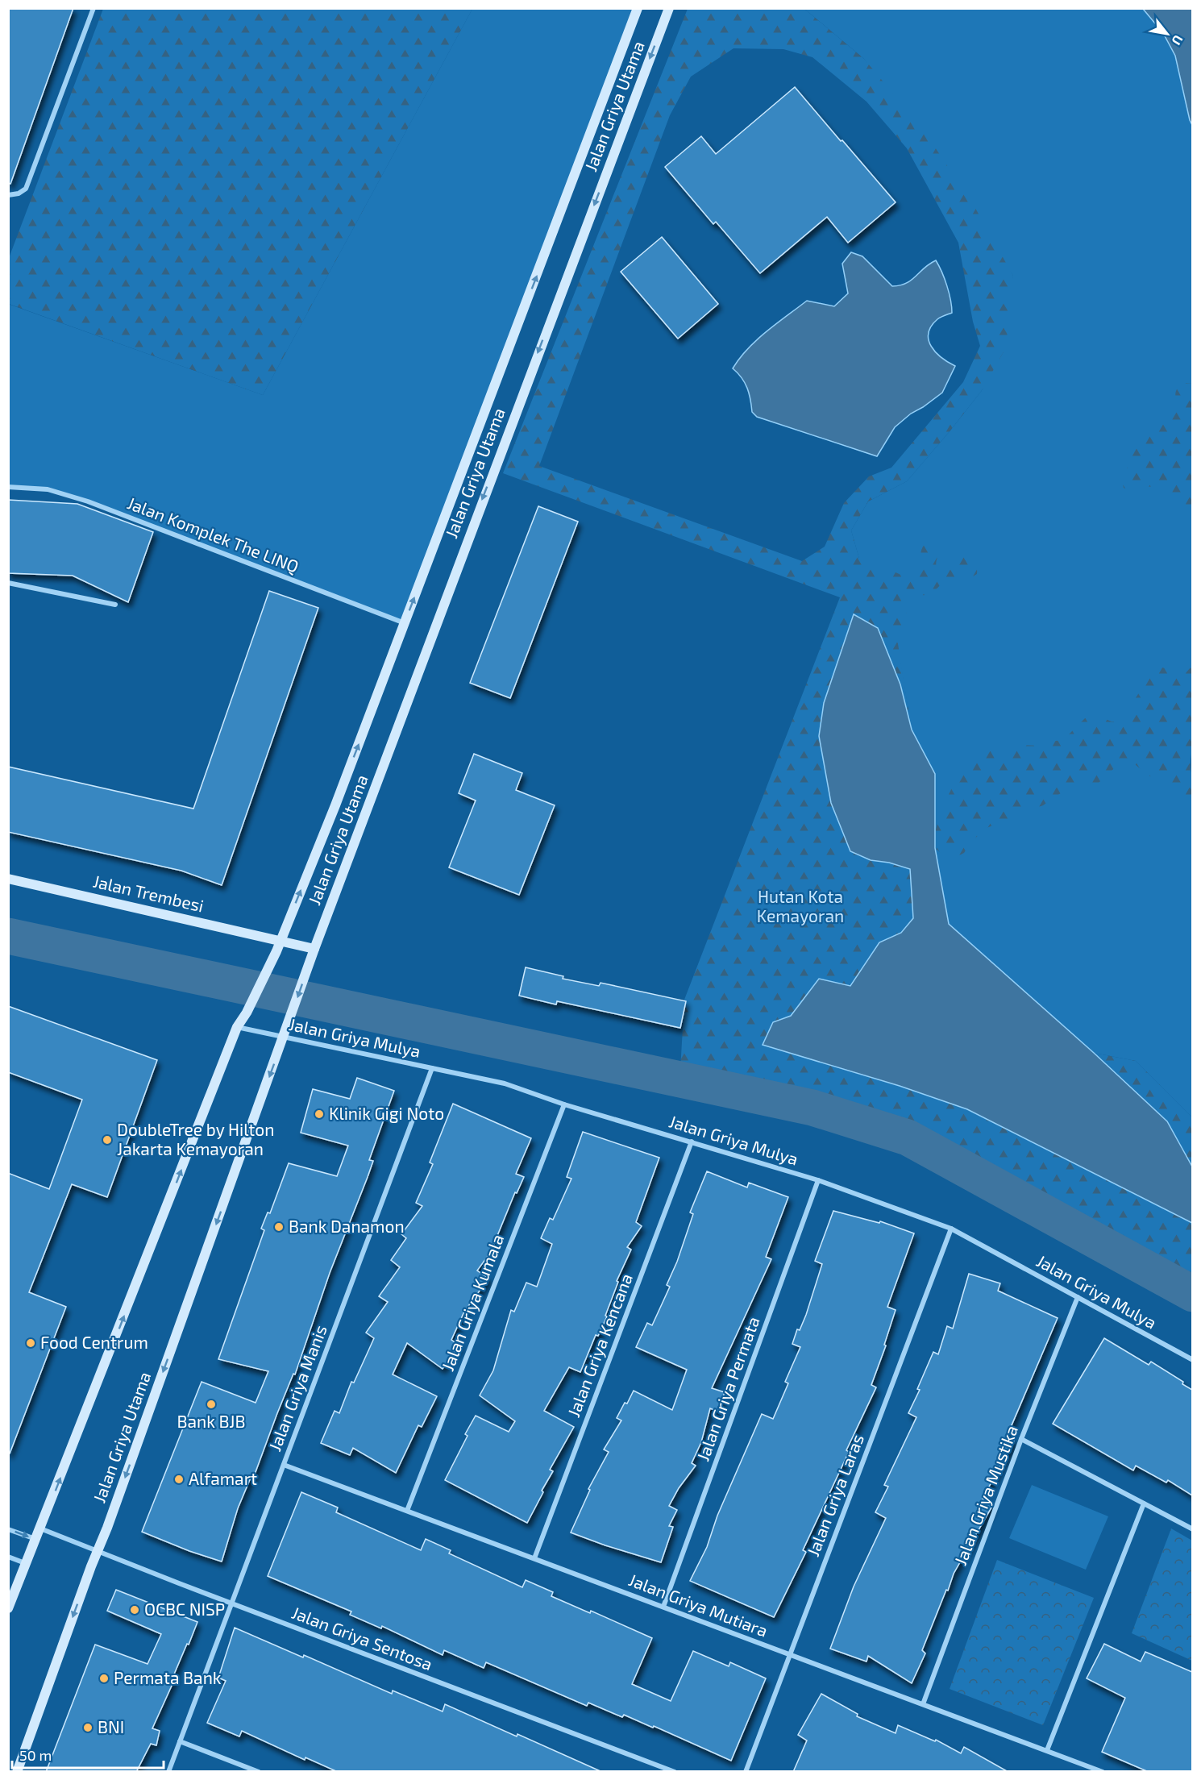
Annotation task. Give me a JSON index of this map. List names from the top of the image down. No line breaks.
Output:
{"streets":{"main road":["Jalan Griya Utama","Jalan Trembesi"],"street":["Jalan Komplek The LINQ","Jalan Griya Mulya","Jalan Griya Kumala","Jalan Griya Kencana","Jalan Griya Manis","Jalan Griya Permata","Jalan Griya Laras","Jalan Griya Mustika","Jalan Griya Mutiara","Jalan Griya Sentosa"]},"crossings":[["Jalan Griya Utama","Jalan Komplek The LINQ"],["Jalan Griya Utama","Jalan Trembesi"],["Jalan Griya Utama","Jalan Griya Mulya"],["Jalan Griya Utama","Jalan Griya Sentosa"],["Jalan Griya Mulya","Jalan Griya Kumala"],["Jalan Griya Mulya","Jalan Griya Kencana"],["Jalan Griya Mulya","Jalan Griya Manis"],["Jalan Griya Mulya","Jalan Griya Permata"],["Jalan Griya Mulya","Jalan Griya Laras"],["Jalan Griya Mulya","Jalan Griya Mustika"],["Jalan Griya Kumala","Jalan Griya Mutiara"],["Jalan Griya Kencana","Jalan Griya Mutiara"],["Jalan Griya Manis","Jalan Griya Mutiara"],["Jalan Griya Manis","Jalan Griya Sentosa"],["Jalan Griya Permata","Jalan Griya Mutiara"],["Jalan Griya Laras","Jalan Griya Mutiara"],["Jalan Griya Mustika","Jalan Griya Mutiara"]],"parks":["Hutan Kota Kemayoran"],"places":["Klinik Gigi Noto","DoubleTree by Hilton Jakarta Kemayoran","Bank Danamon","Food Centrum","Bank BJB","Alfamart","OCBC NISP","Permata Bank","BNI"],"scale_bar":"50 m","north":"bottom right"}
